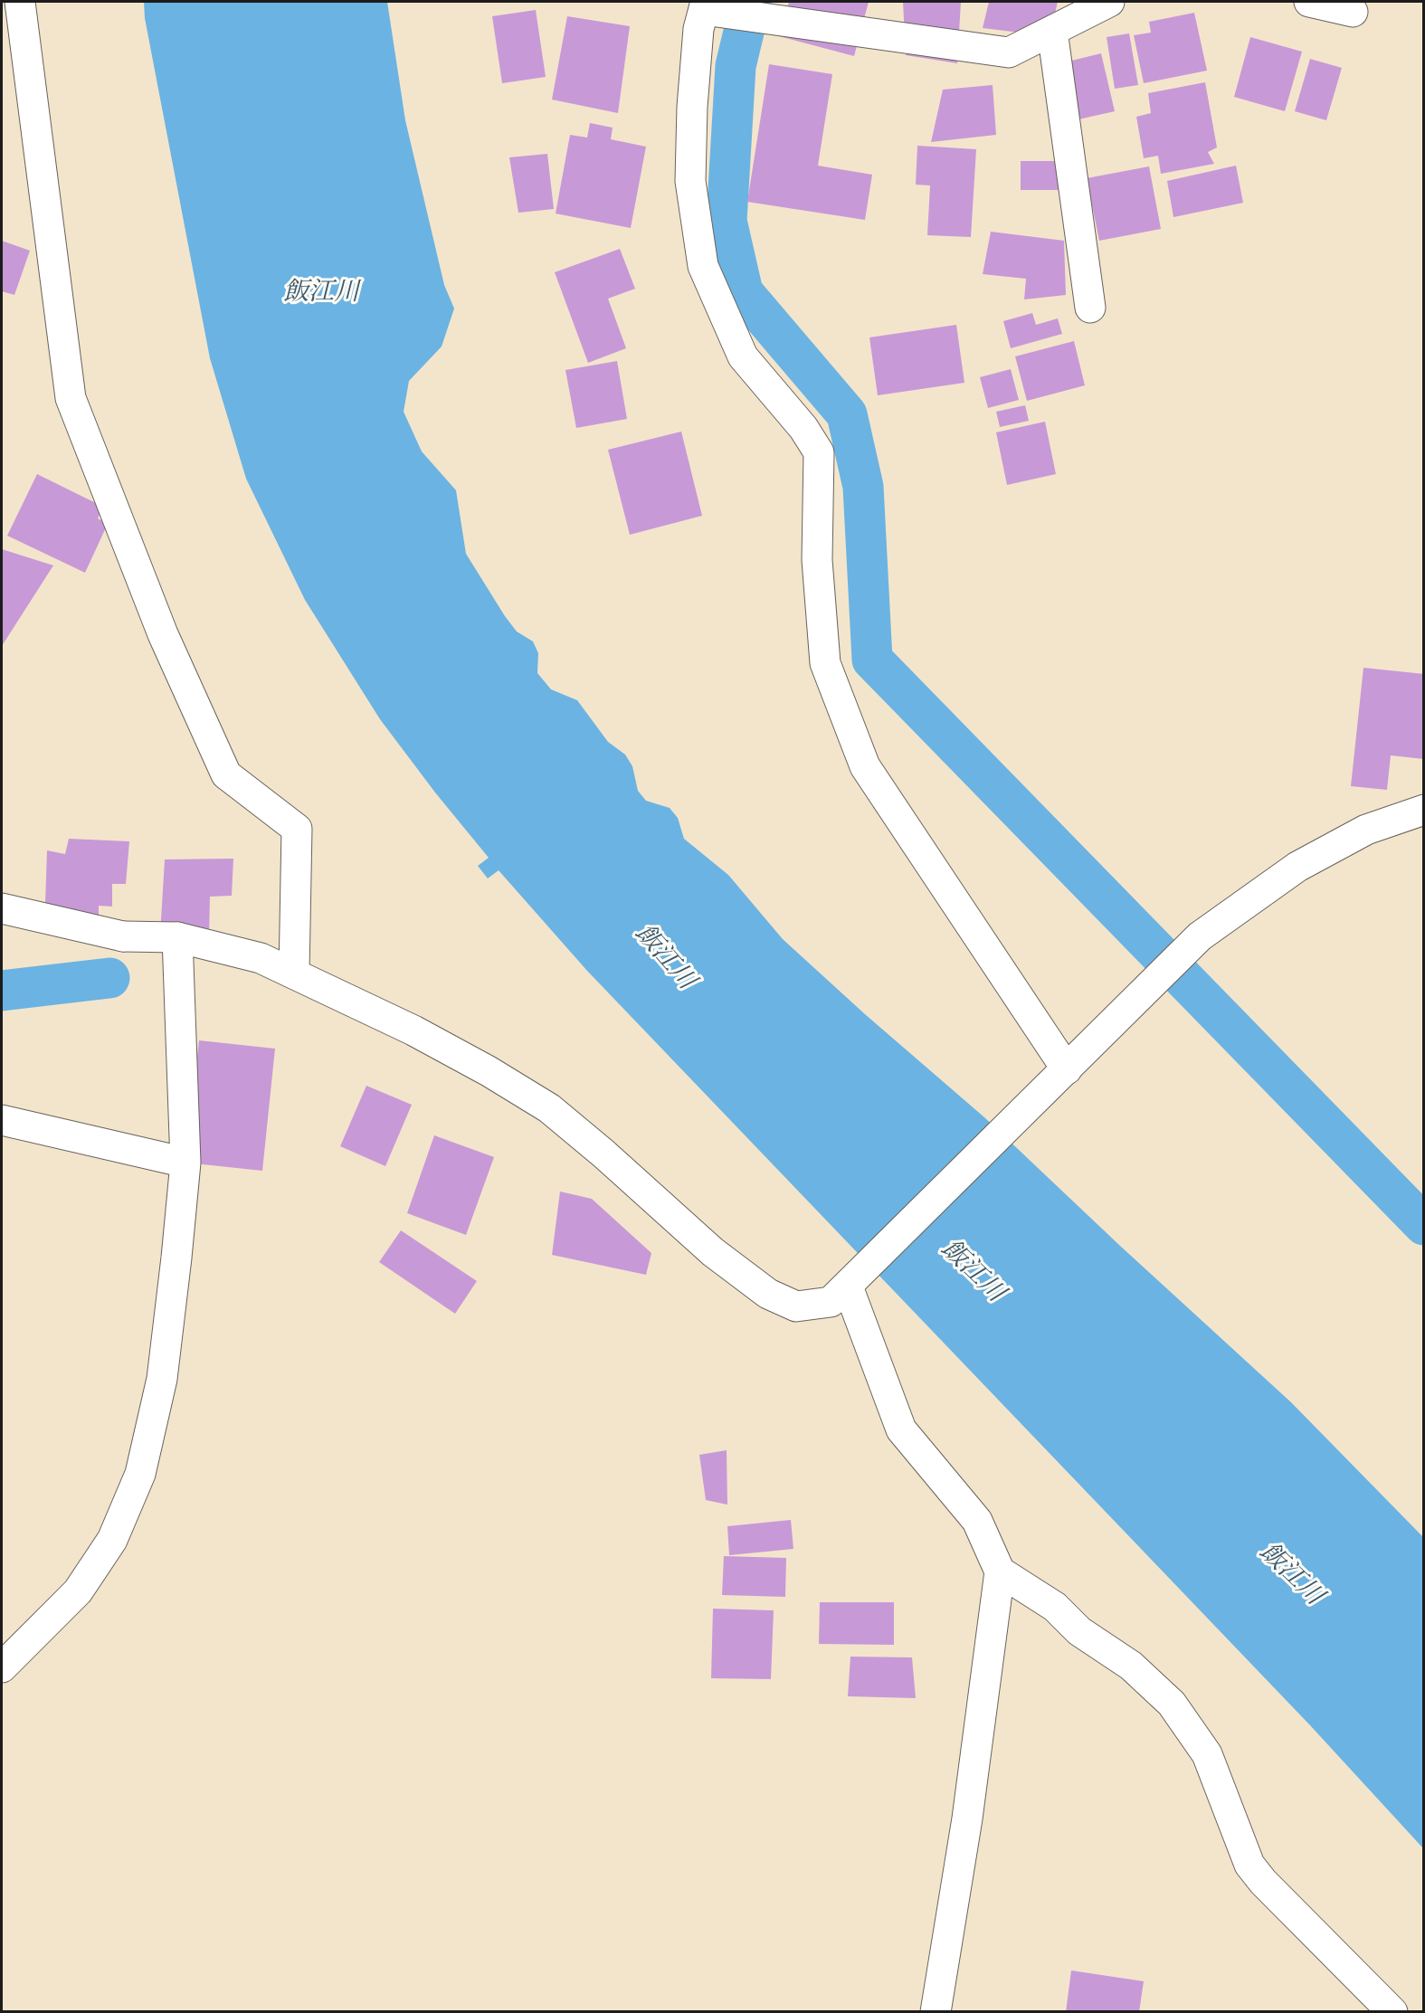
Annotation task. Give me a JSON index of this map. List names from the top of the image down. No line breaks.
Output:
{"water":["飯江川"]}
